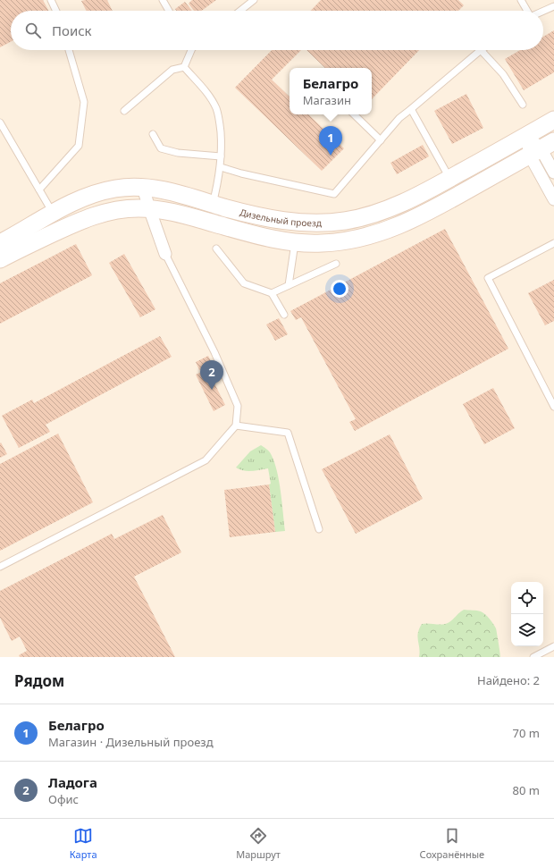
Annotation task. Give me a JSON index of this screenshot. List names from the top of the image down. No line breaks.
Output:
{"streets":{"street":["Дизельный проезд"]},"page":{"search":"Поиск","popup":["Белагро","Магазин"],"pins":["1","2"],"heading":["Рядом","Найдено: 2"],"list":[{"mark":"1","name":"Белагро","note":"Магазин · Дизельный проезд","value":"70 m"},{"mark":"2","name":"Ладога","note":"Офис","value":"80 m"}],"nav":["Карта","Маршрут","Сохранённые"]}}
